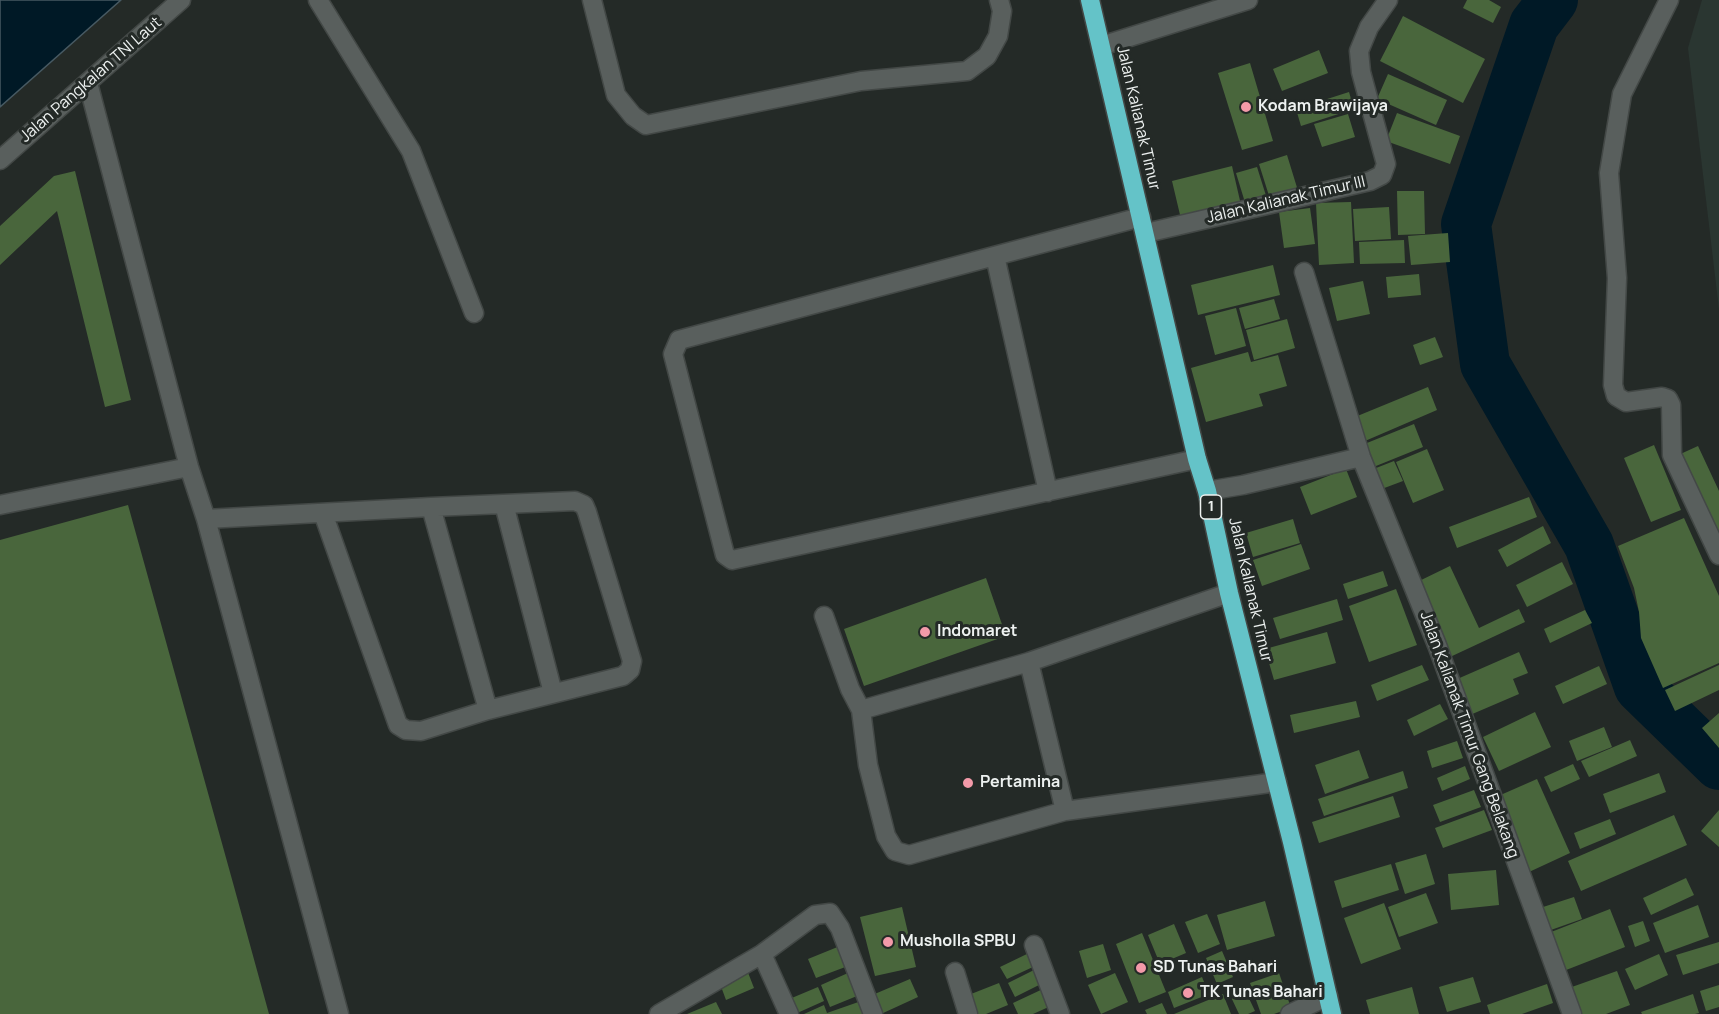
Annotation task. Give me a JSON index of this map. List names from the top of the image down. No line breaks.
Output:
{"streets":{"highway":["Jalan Kalianak Timur","1"],"street":["Jalan Pangkalan TNI Laut","Jalan Kalianak Timur III","Jalan Kalianak Timur Gang Belakang"]},"crossings":[["Jalan Kalianak Timur","Jalan Kalianak Timur III"]],"places":["Kodam Brawijaya","Indomaret","Pertamina","Musholla SPBU","SD Tunas Bahari","TK Tunas Bahari"]}
